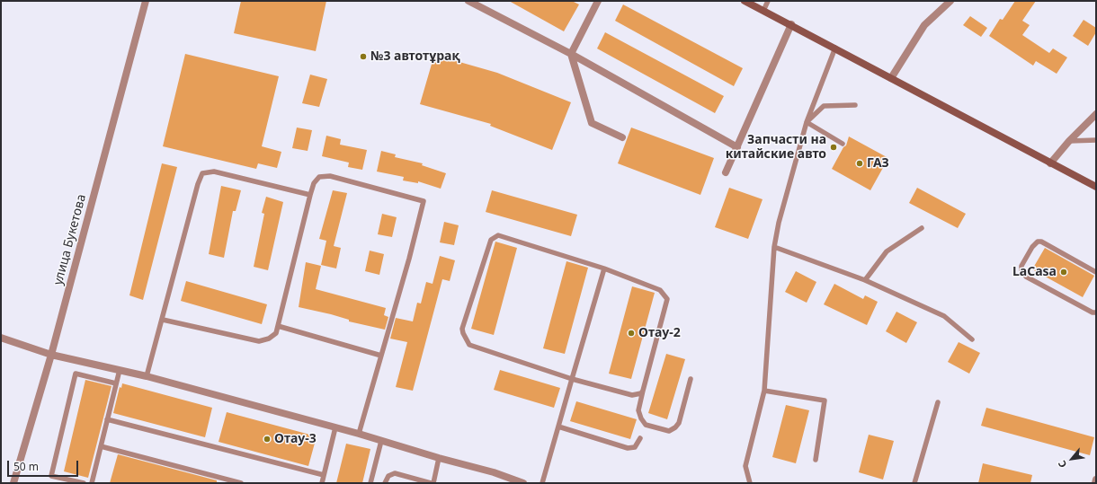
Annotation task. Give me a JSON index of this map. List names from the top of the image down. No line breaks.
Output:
{"streets":{"street":["улица Букетова"]},"places":["№3 автотұрақ","Запчасти на китайские авто","ГАЗ","LaCasa","Отау-2","Отау-3"],"scale_bar":"50 m","north":"bottom left"}
